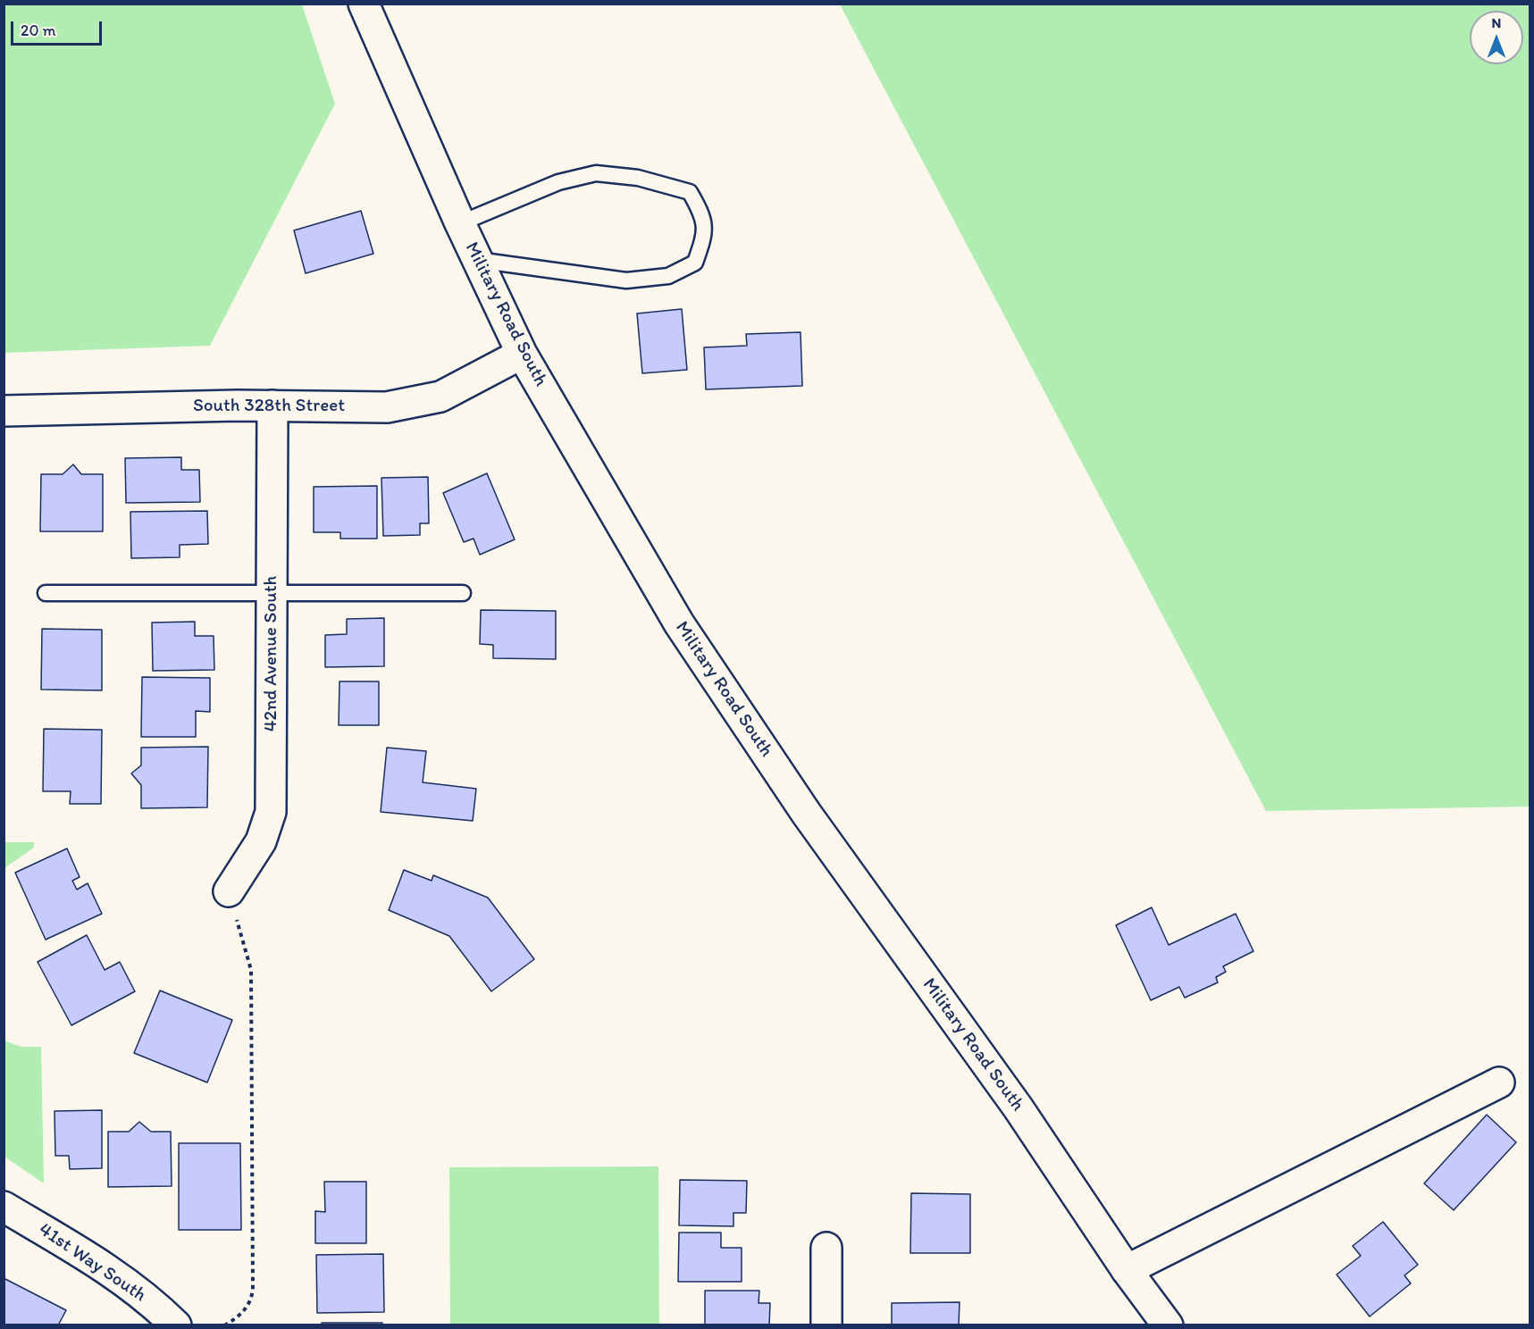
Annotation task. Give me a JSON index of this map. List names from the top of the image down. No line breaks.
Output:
{"streets":{"street":["Military Road South","South 328th Street","42nd Avenue South","41st Way South"]},"crossings":[["Military Road South","South 328th Street"],["South 328th Street","42nd Avenue South"]],"scale_bar":"20 m","north":"top"}
